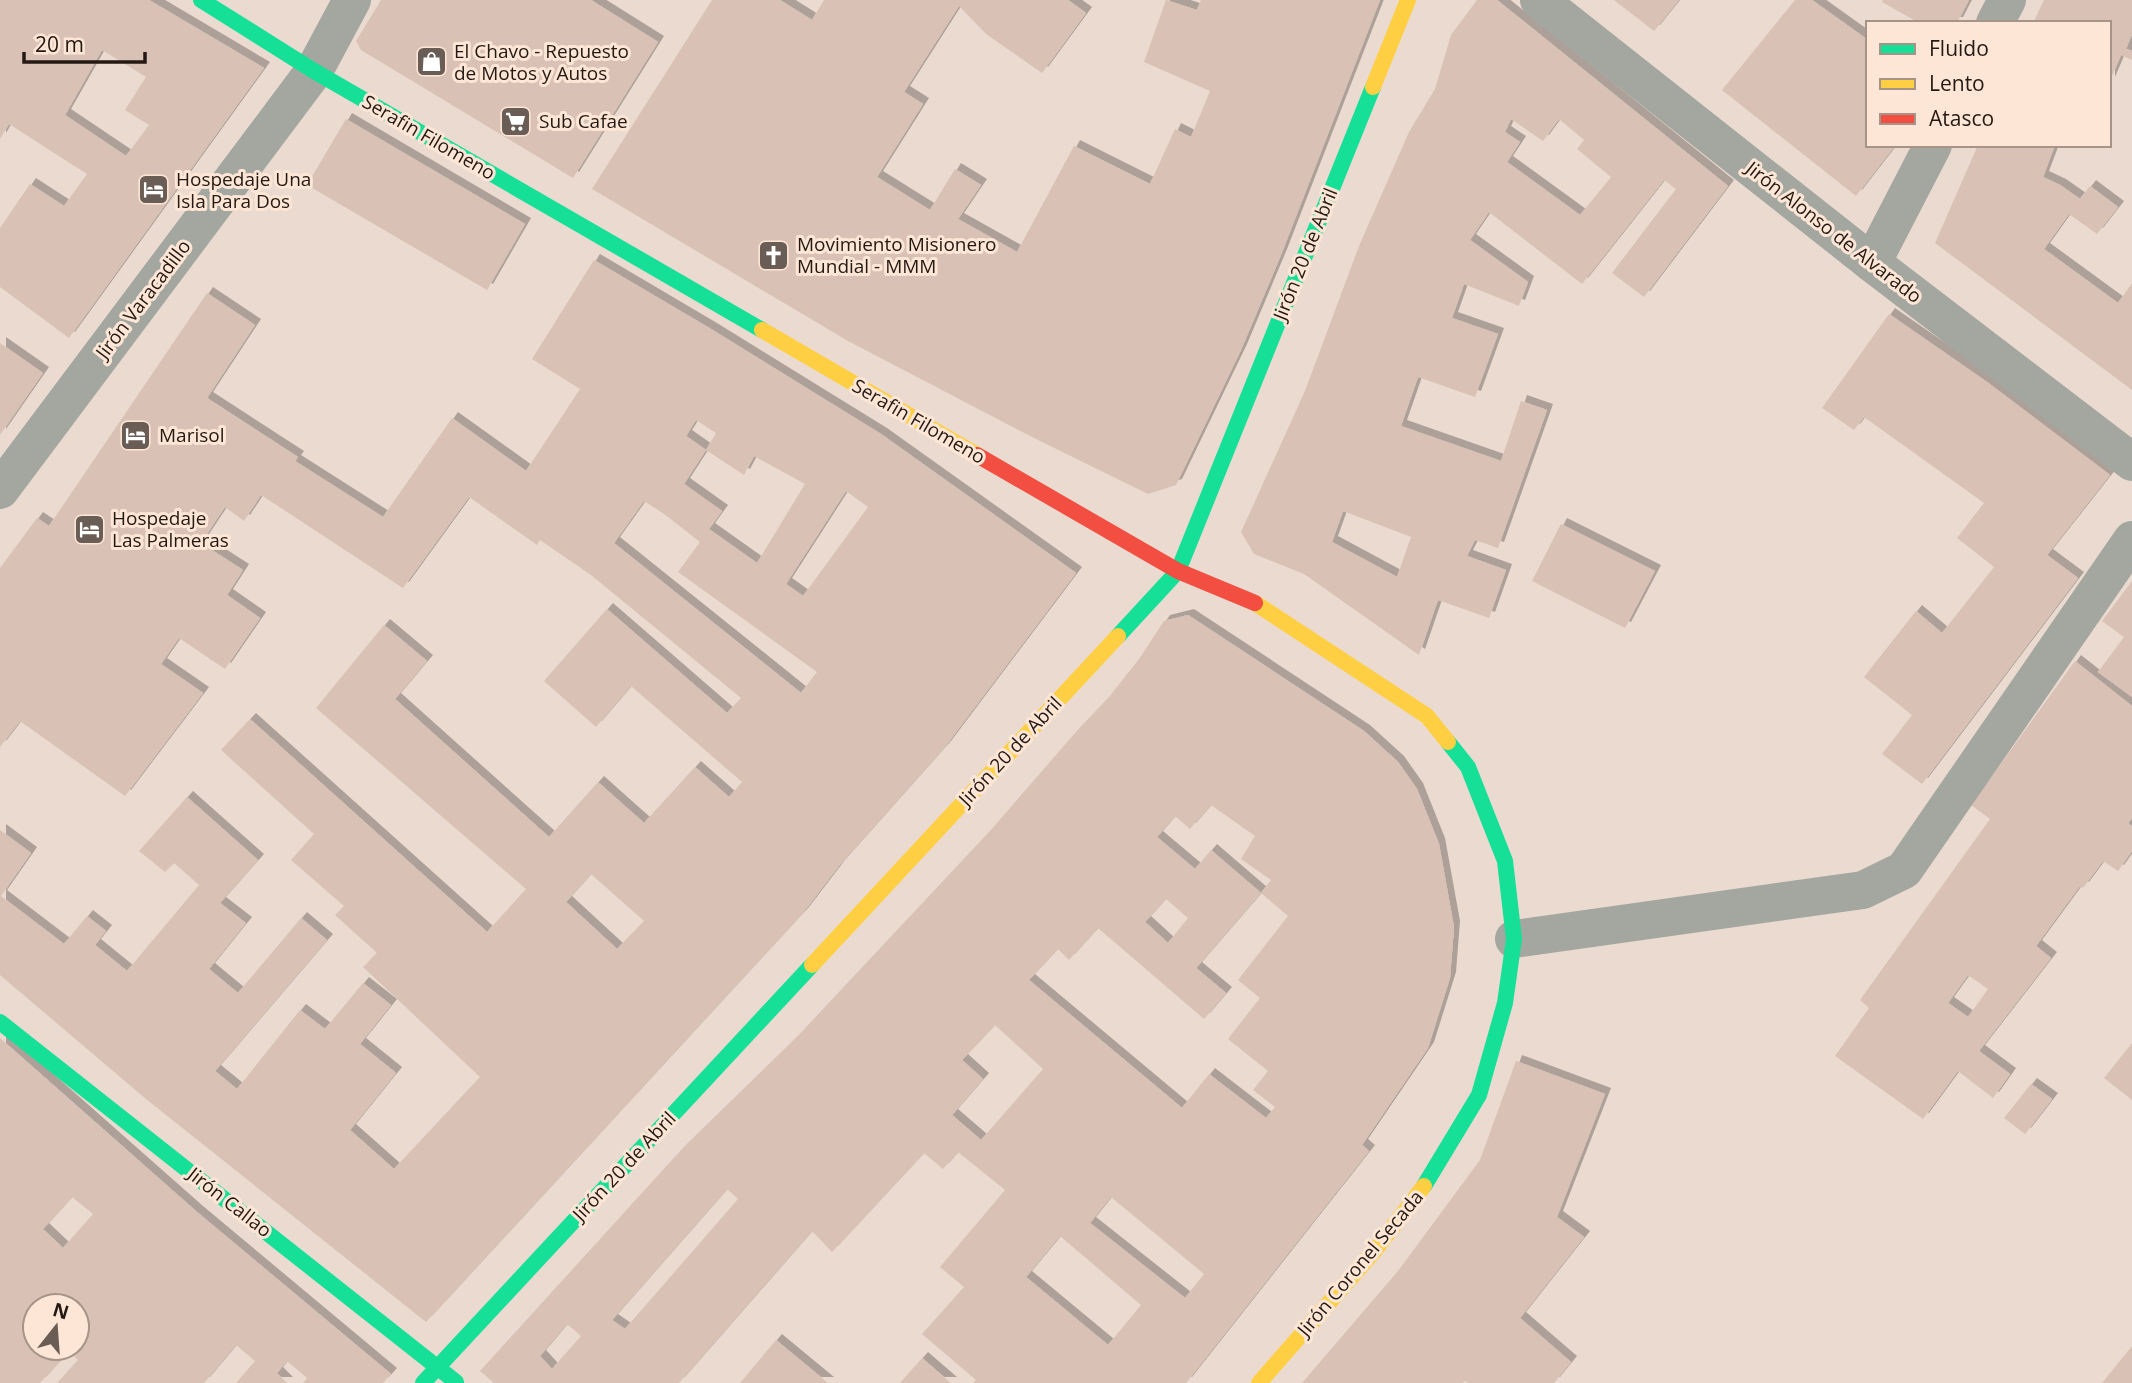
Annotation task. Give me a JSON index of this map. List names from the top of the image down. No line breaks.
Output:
{"streets":{"main road":["Serafin Filomeno","Jirón 20 de Abril","Jirón Callao","Jirón Coronel Secada"],"street":["Jirón Alonso de Alvarado","Jirón Varacadillo"]},"crossings":[["Serafin Filomeno","Jirón 20 de Abril"],["Serafin Filomeno","Jirón Varacadillo"],["Serafin Filomeno","Jirón Coronel Secada"],["Jirón 20 de Abril","Jirón Callao"]],"places":{"shop":["El Chavo - Repuesto de Motos y Autos"],"supermarket":["Sub Cafae"],"hotel":["Hospedaje Una Isla Para Dos","Marisol","Hospedaje Las Palmeras"],"church":["Movimiento Misionero Mundial - MMM"]},"legend":["Fluido","Lento","Atasco"],"scale_bar":"20 m","north":"top"}
